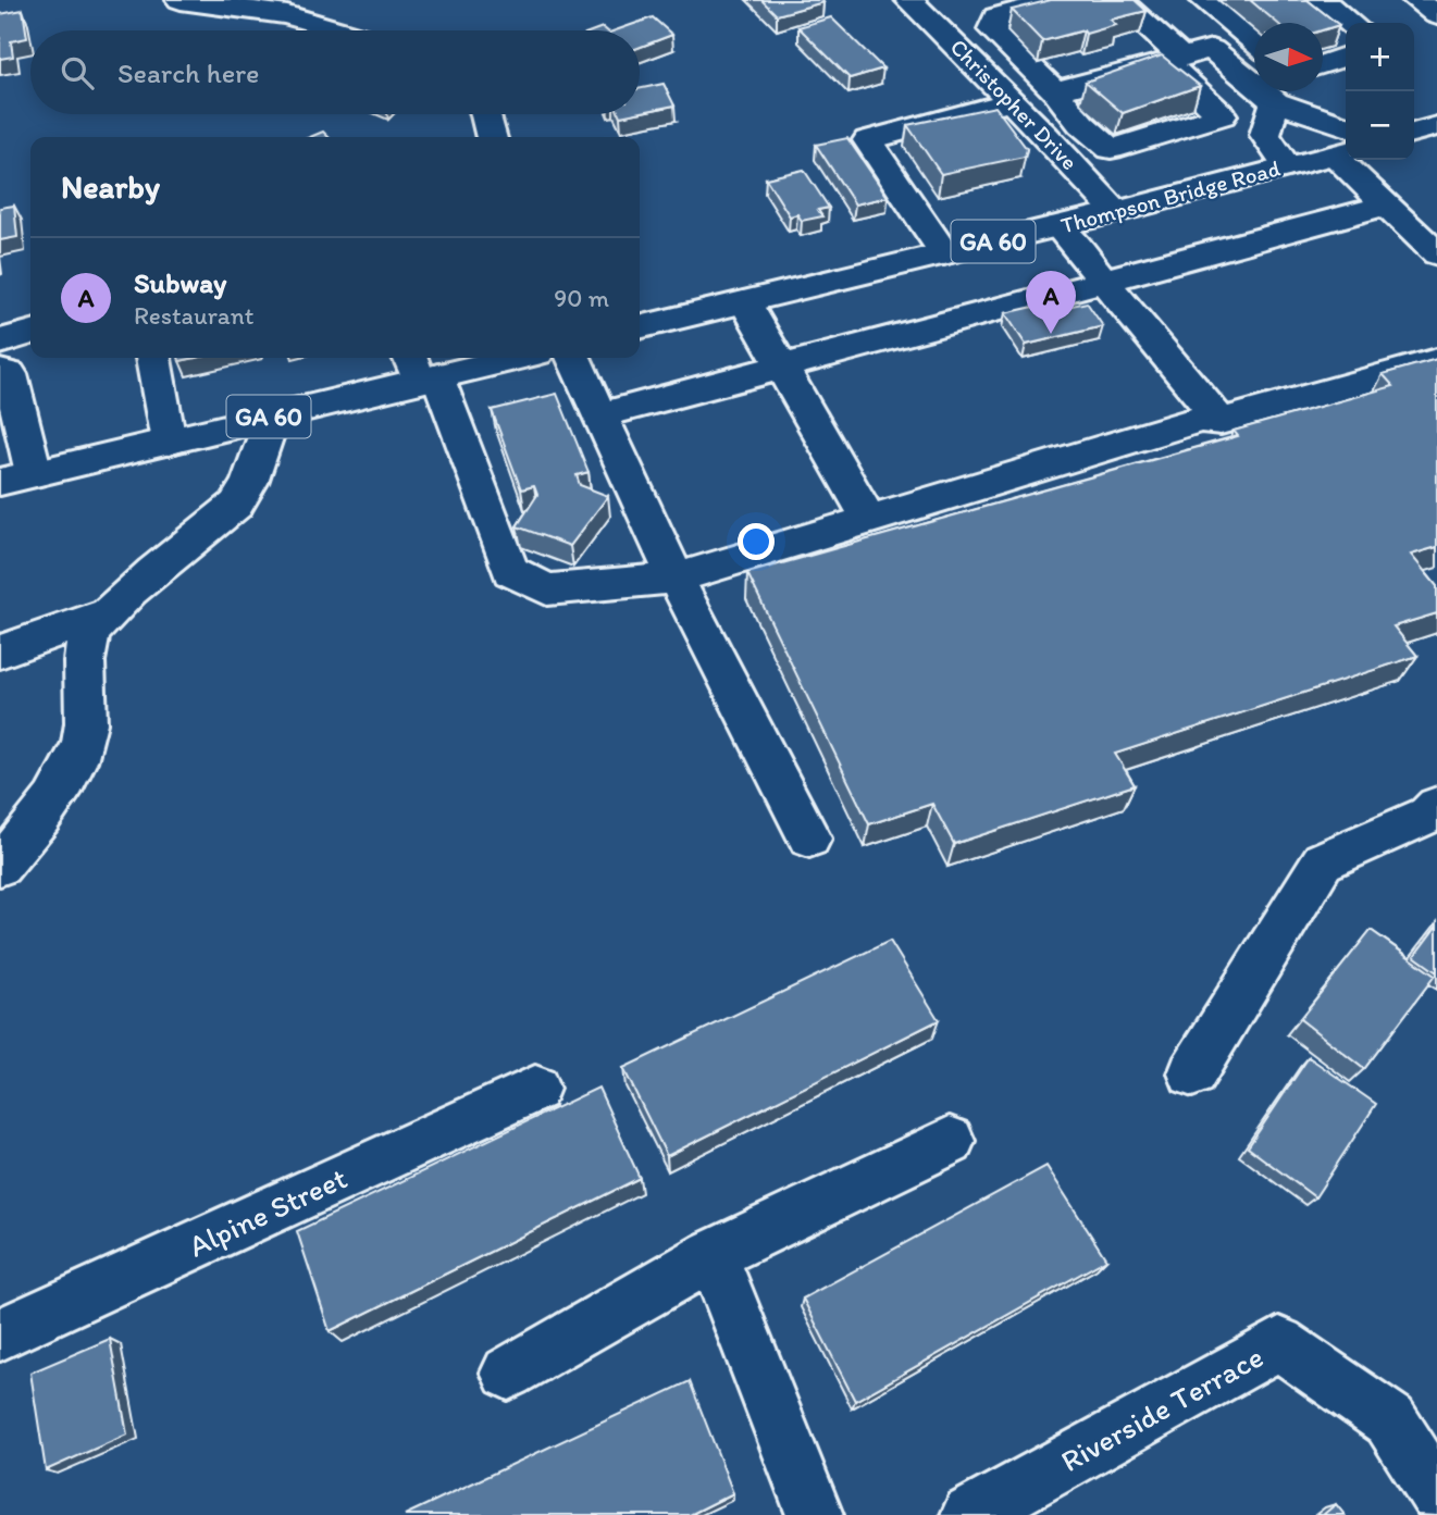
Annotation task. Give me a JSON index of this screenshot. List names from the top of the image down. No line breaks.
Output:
{"streets":{"main road":["Christopher Drive","Thompson Bridge Road","GA 60","Alpine Street","Riverside Terrace"]},"crossings":[["Christopher Drive","Thompson Bridge Road"]],"north":"right","page":{"map_buttons":["+","−"],"search":"Search here","heading":"Nearby","list":[{"mark":"A","name":"Subway","note":"Restaurant","value":"90 m"}],"pins":"A"}}
